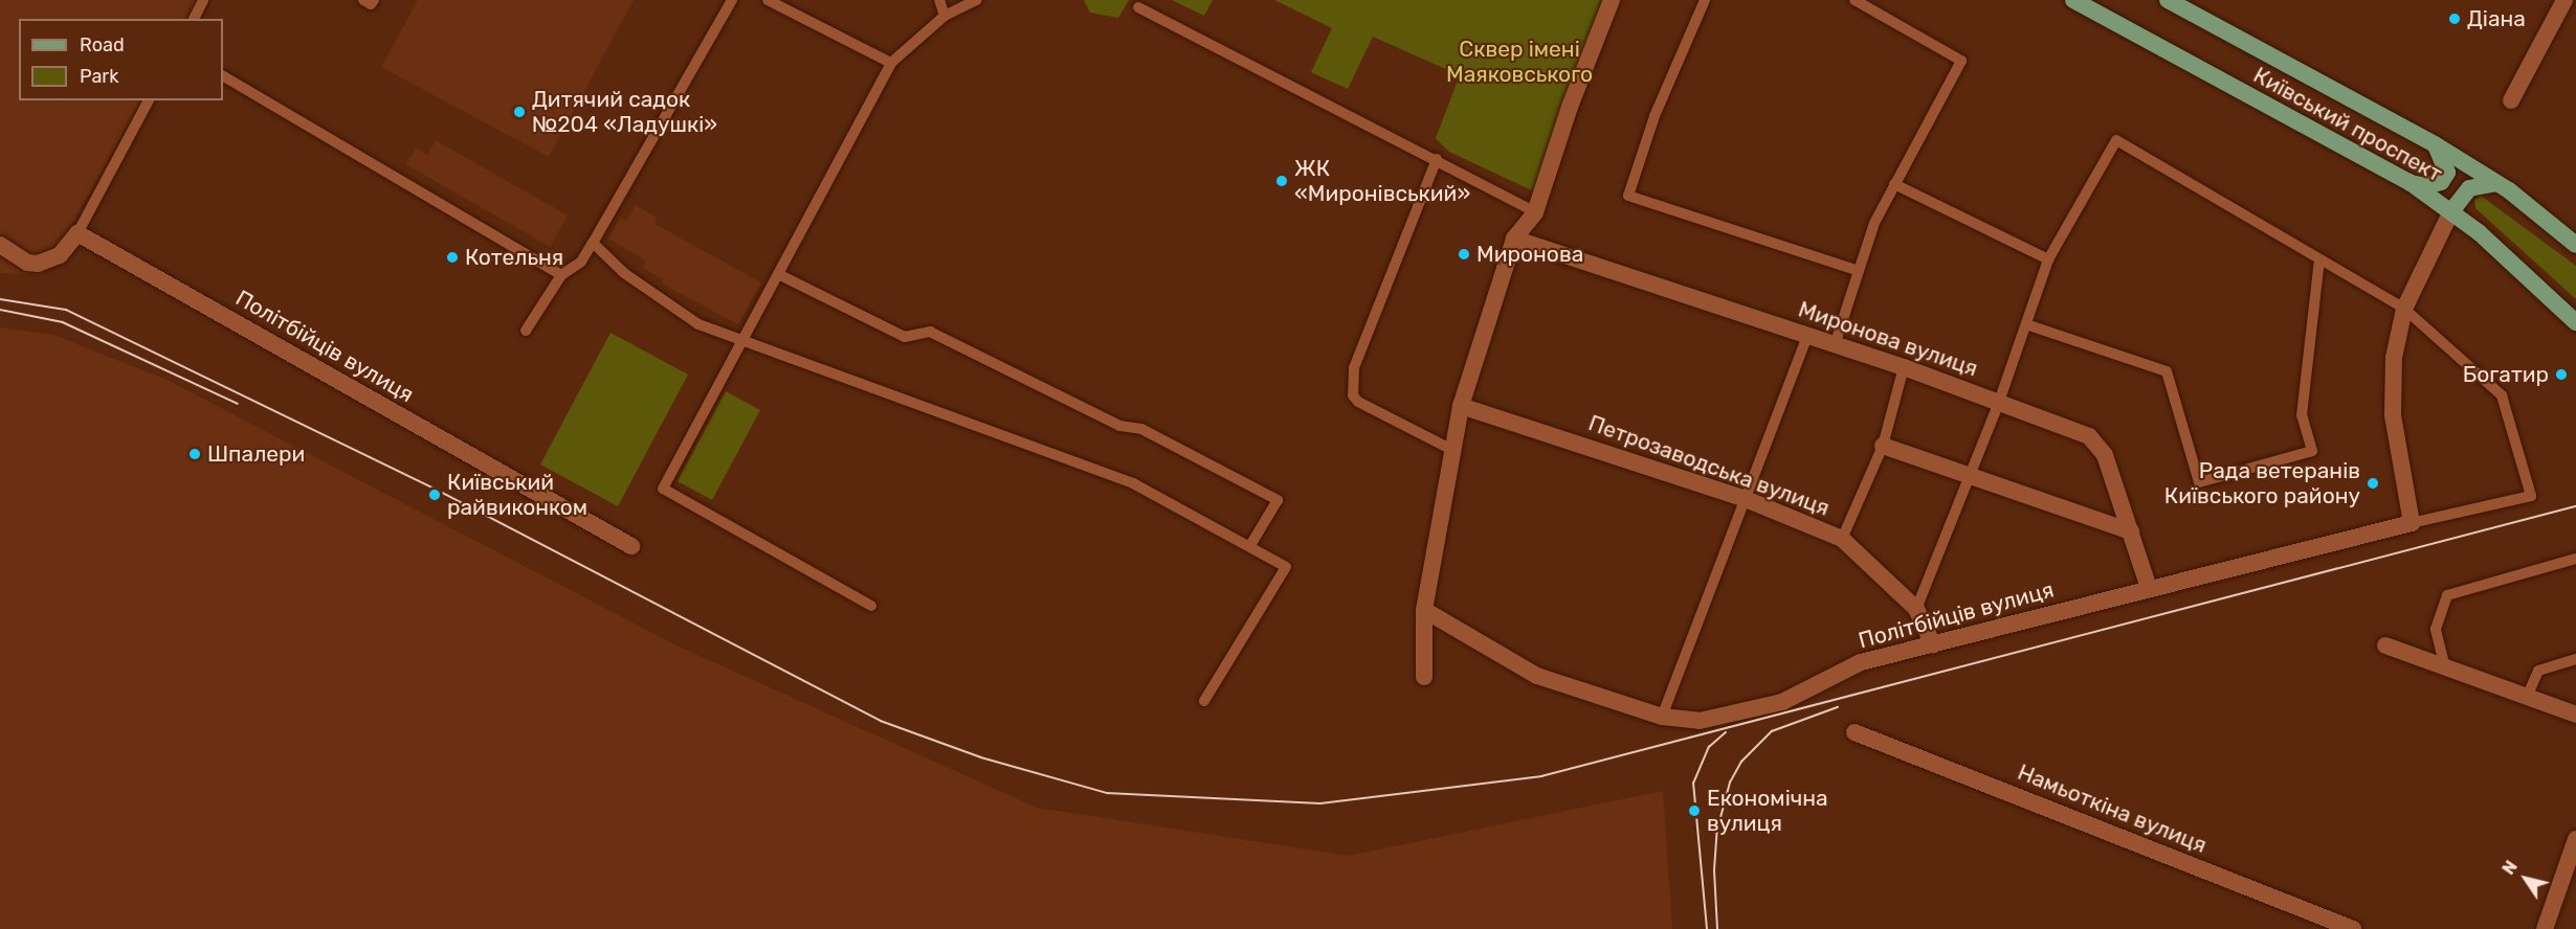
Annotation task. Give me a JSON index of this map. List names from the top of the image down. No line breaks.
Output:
{"streets":{"main road":["Київський проспект"],"street":["Миронова вулиця","Політбійців вулиця","Петрозаводська вулиця","Намьоткіна вулиця"]},"crossings":[["Миронова вулиця","Політбійців вулиця"],["Політбійців вулиця","Петрозаводська вулиця"]],"parks":["Сквер імені Маяковського"],"places":["Діана","Дитячий садок №204 «Ладушкі»","ЖК «Миронівський»","Миронова","Котельня","Богатир","Шпалери","Рада ветеранів Київського району","Київський райвиконком","Економічна вулиця"],"legend":["Road","Park"],"north":"top left"}
